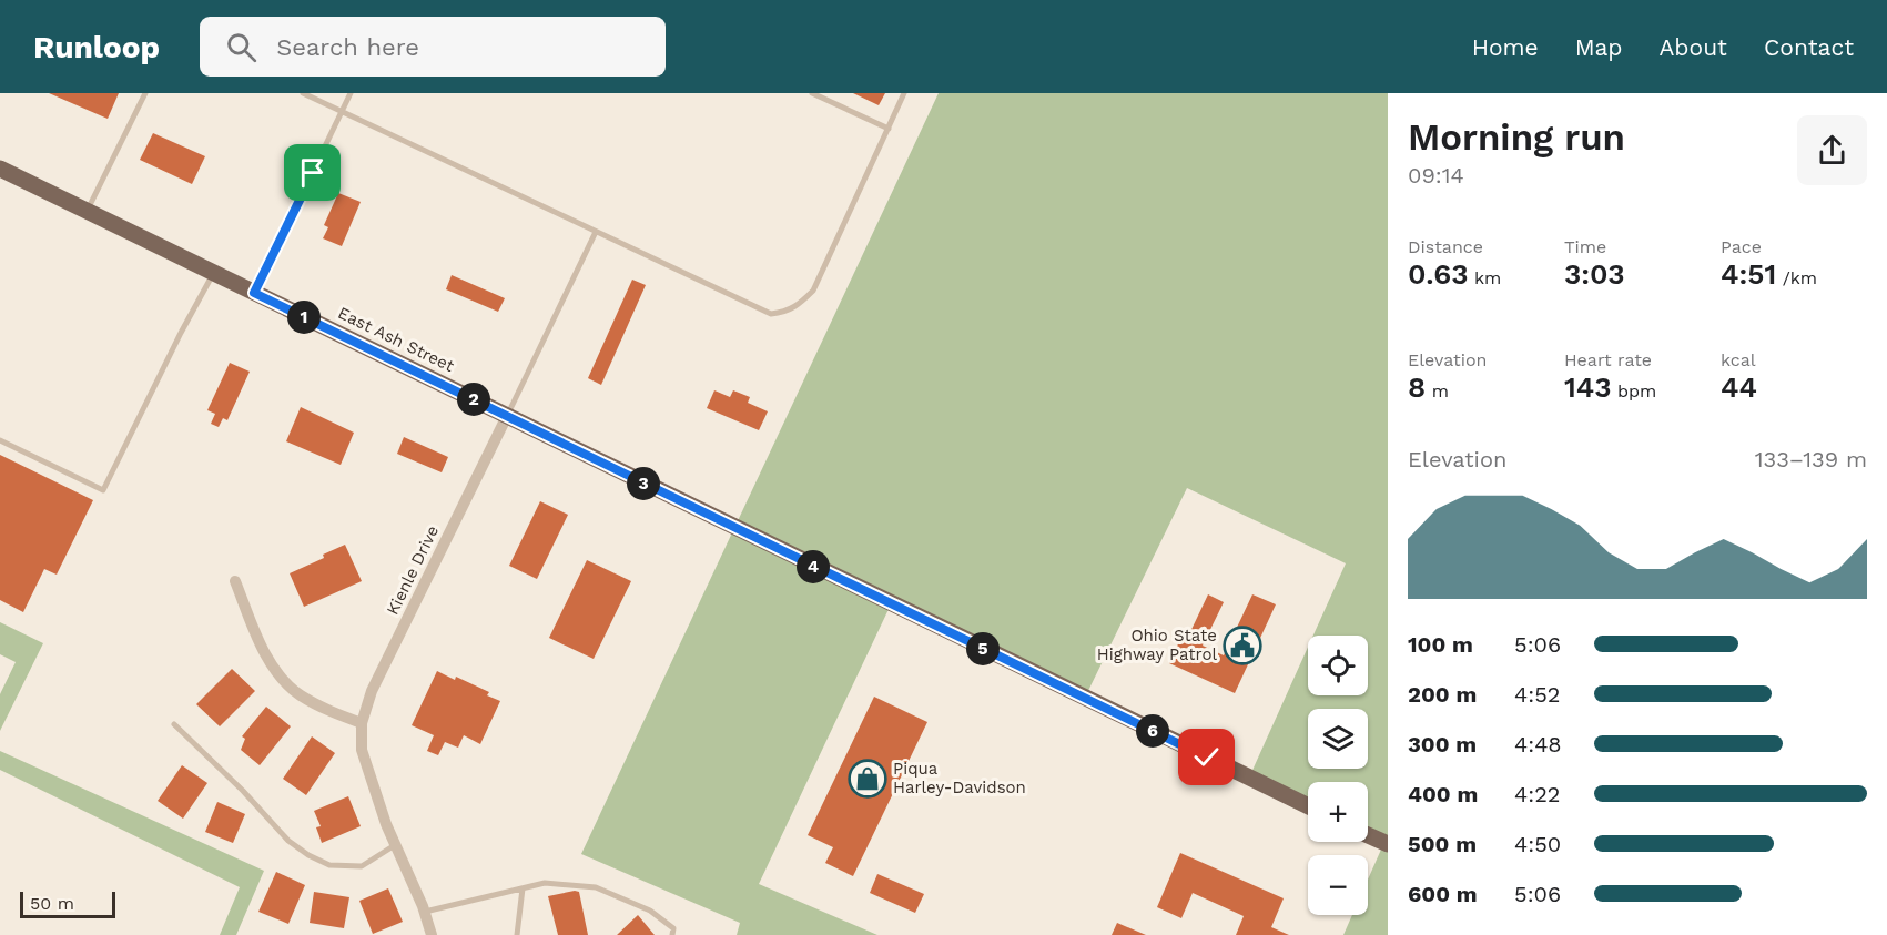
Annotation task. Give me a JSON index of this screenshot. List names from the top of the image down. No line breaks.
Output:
{"streets":{"main road":["East Ash Street"],"street":["Kienle Drive"]},"crossings":[["East Ash Street","Kienle Drive"]],"places":{"public building":["Ohio State Highway Patrol"],"shop":["Piqua Harley-Davidson"]},"scale_bar":"50 m","page":{"header":"Runloop","search":"Search here","nav":["Home","Map","About","Contact"],"heading":["Morning run","09:14"],"stats":[["Distance","0.63 km"],["Time","3:03"],["Pace","4:51 /km"],["Elevation","8 m"],["Heart rate","143 bpm"],["kcal","44"]],"pins":["1","2","3","4","5","6"],"chart":["Elevation","133–139 m"],"list":[{"name":"100 m","note":"5:06"},{"name":"200 m","note":"4:52"},{"name":"300 m","note":"4:48"},{"name":"400 m","note":"4:22"},{"name":"500 m","note":"4:50"},{"name":"600 m","note":"5:06"}],"map_buttons":["+","−"],"scale":"50 m"}}
